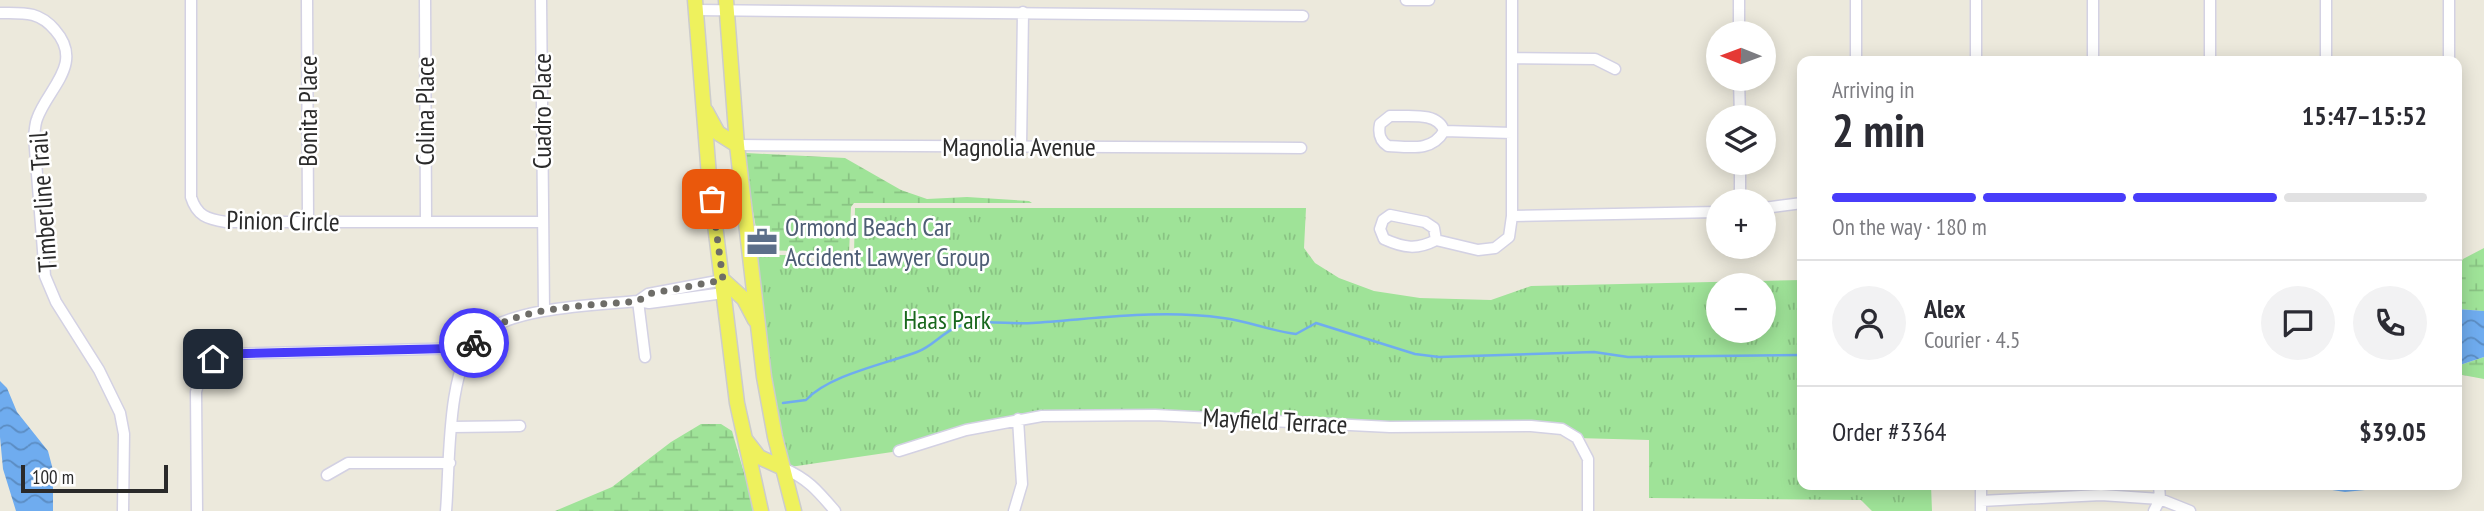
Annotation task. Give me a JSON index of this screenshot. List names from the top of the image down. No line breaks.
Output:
{"streets":{"street":["Bonita Place","Colina Place","Cuadro Place","Magnolia Avenue","Timberline Trail","Pinion Circle","Mayfield Terrace"]},"crossings":[["Bonita Place","Pinion Circle"],["Colina Place","Pinion Circle"],["Cuadro Place","Pinion Circle"]],"parks":["Haas Park"],"places":{"office":["Ormond Beach Car Accident Lawyer Group"]},"scale_bar":"100 m","north":"left","page":{"map_buttons":["+","−"],"heading":["2 min","Arriving in","15:47–15:52"],"panel":["Alex","Courier · 4.5","Order #3364","$39.05"],"bar":"On the way · 180 m","scale":"100 m"}}
